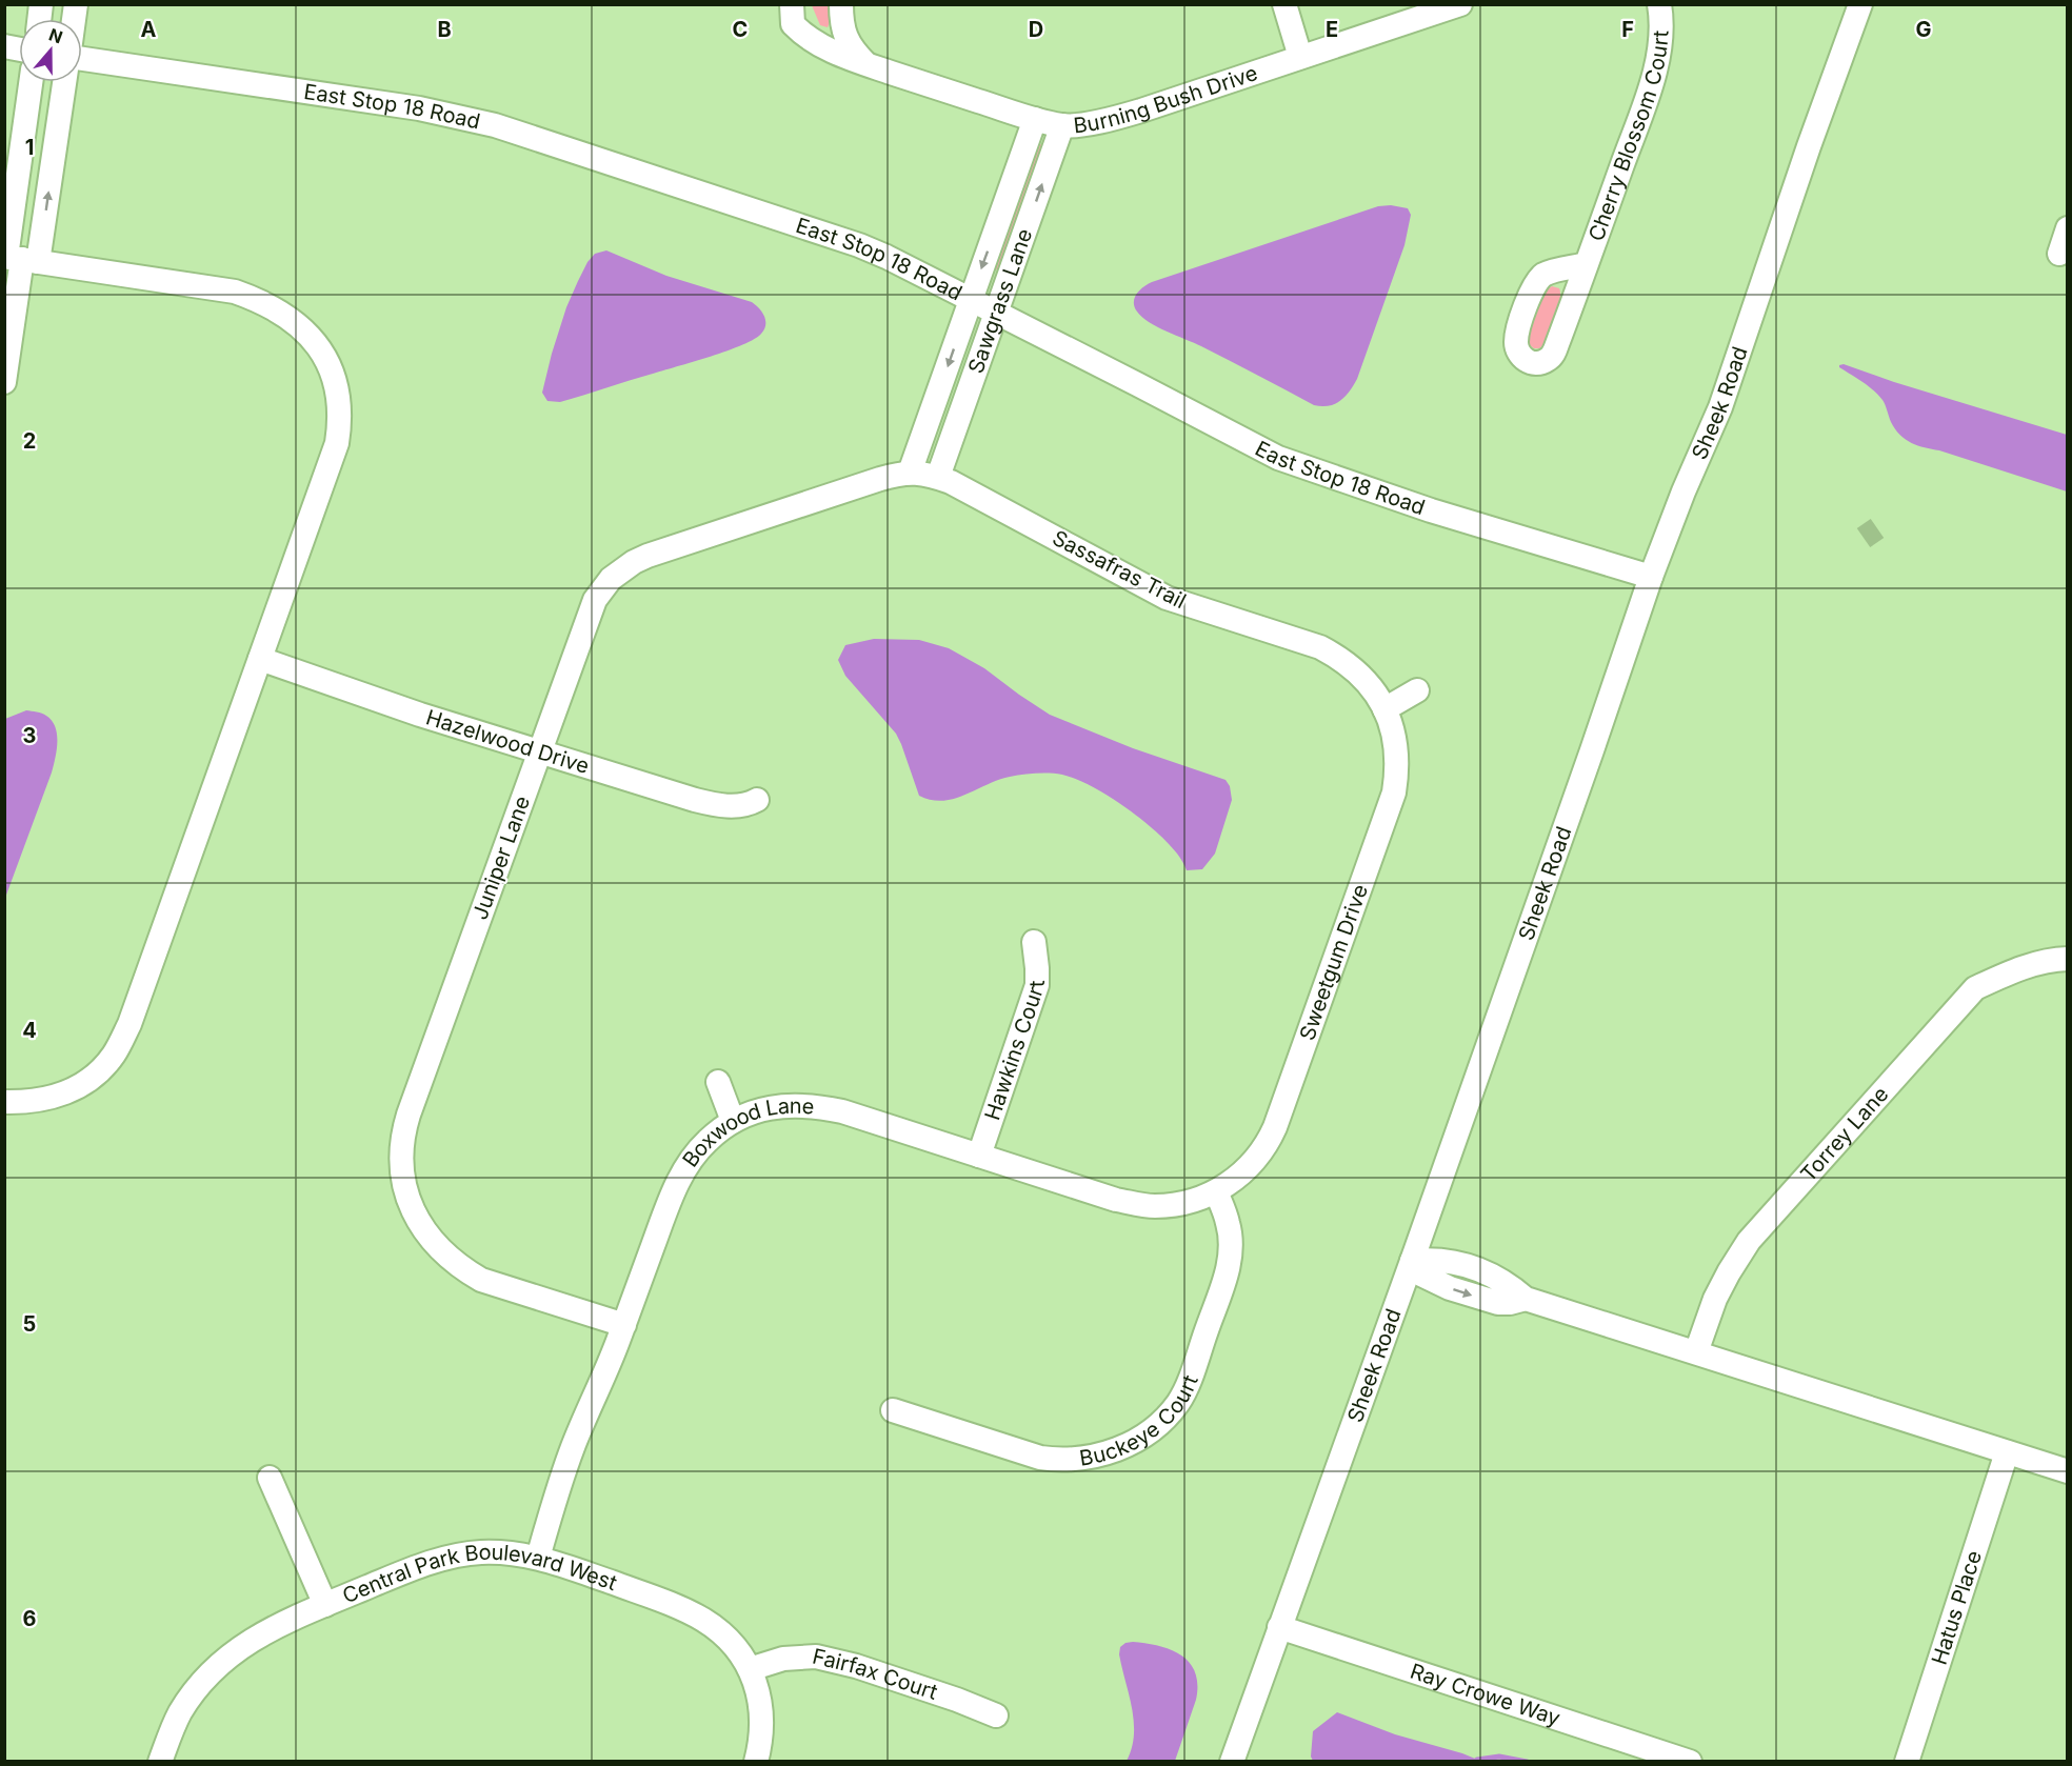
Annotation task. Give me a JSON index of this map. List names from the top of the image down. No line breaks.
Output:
{"streets":{"street":["Burning Bush Drive","East Stop 18 Road","Cherry Blossom Court","Sawgrass Lane","Sheek Road","Sassafras Trail","Hazelwood Drive","Juniper Lane","Sweetgum Drive","Hawkins Court","Torrey Lane","Boxwood Lane","Buckeye Court","Central Park Boulevard West","Hatus Place","Fairfax Court","Ray Crowe Way"]},"crossings":[["Burning Bush Drive","Sawgrass Lane"],["East Stop 18 Road","Sawgrass Lane"],["East Stop 18 Road","Sheek Road"],["Sawgrass Lane","Sassafras Trail"],["Sawgrass Lane","Juniper Lane"],["Sheek Road","Ray Crowe Way"],["Sassafras Trail","Juniper Lane"],["Sassafras Trail","Sweetgum Drive"],["Hazelwood Drive","Juniper Lane"],["Juniper Lane","Boxwood Lane"],["Sweetgum Drive","Boxwood Lane"],["Sweetgum Drive","Buckeye Court"],["Hawkins Court","Boxwood Lane"],["Boxwood Lane","Buckeye Court"],["Boxwood Lane","Central Park Boulevard West"],["Central Park Boulevard West","Fairfax Court"]],"north":"top","grid":{"columns":["A","B","C","D","E","F","G"],"rows":["1","2","3","4","5","6"]}}
